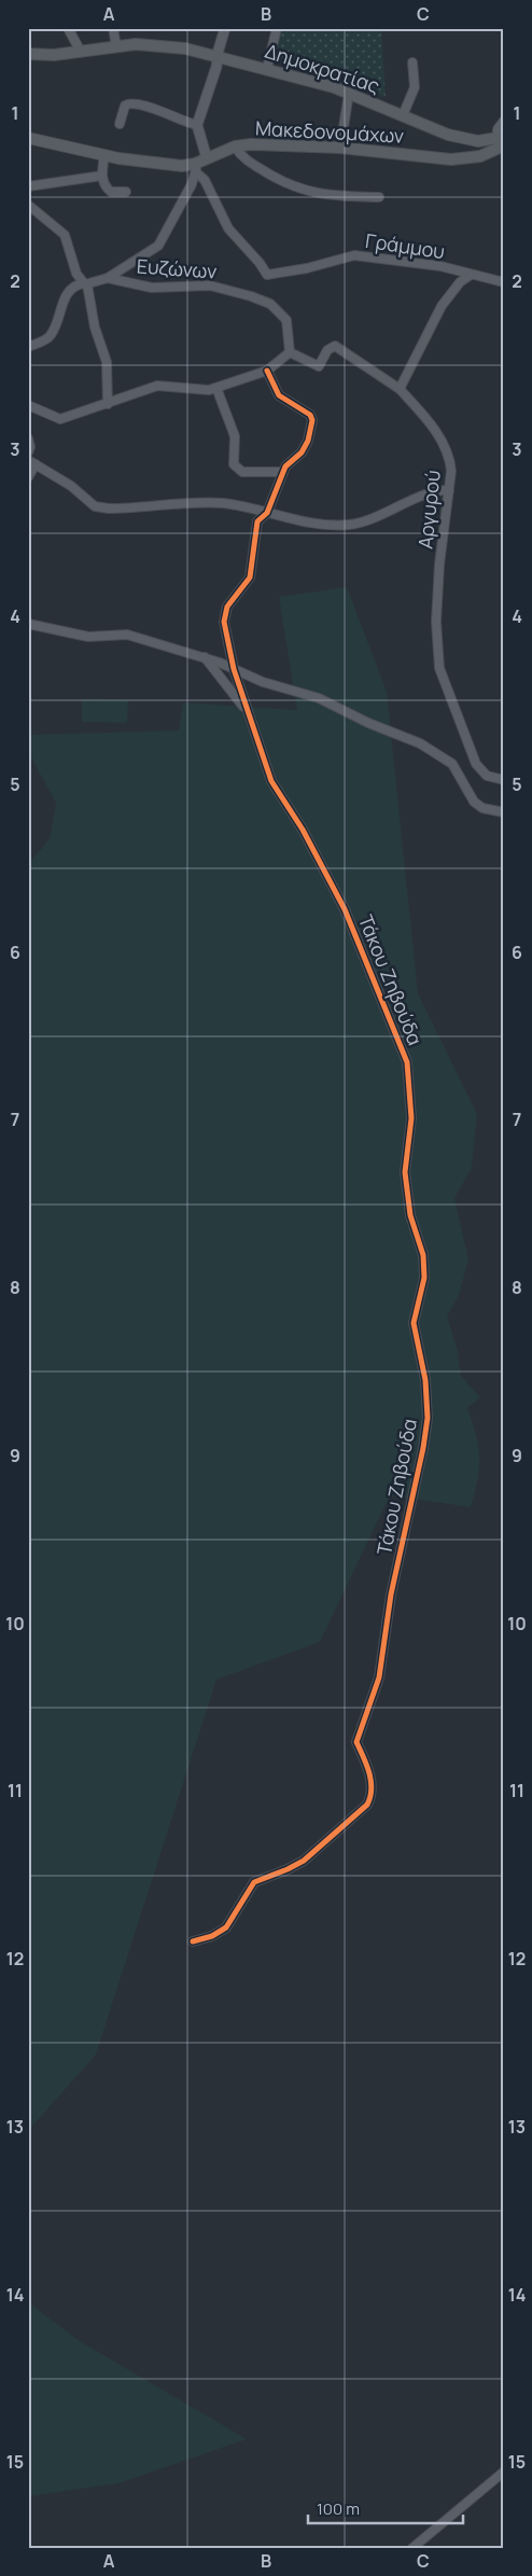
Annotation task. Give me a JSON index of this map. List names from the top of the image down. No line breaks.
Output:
{"streets":{"main road":["Δημοκρατίας","Μακεδονομάχων"],"street":["Γράμμου","Ευζώνων","Αργυρού","Τάκου Ζηβούδα"]},"crossings":[["Δημοκρατίας","Μακεδονομάχων"],["Μακεδονομάχων","Γράμμου"]],"scale_bar":"100 m","grid":{"columns":["A","B","C"],"rows":["1","2","3","4","5","6","7","8","9","10","11","12","13","14","15"]}}
